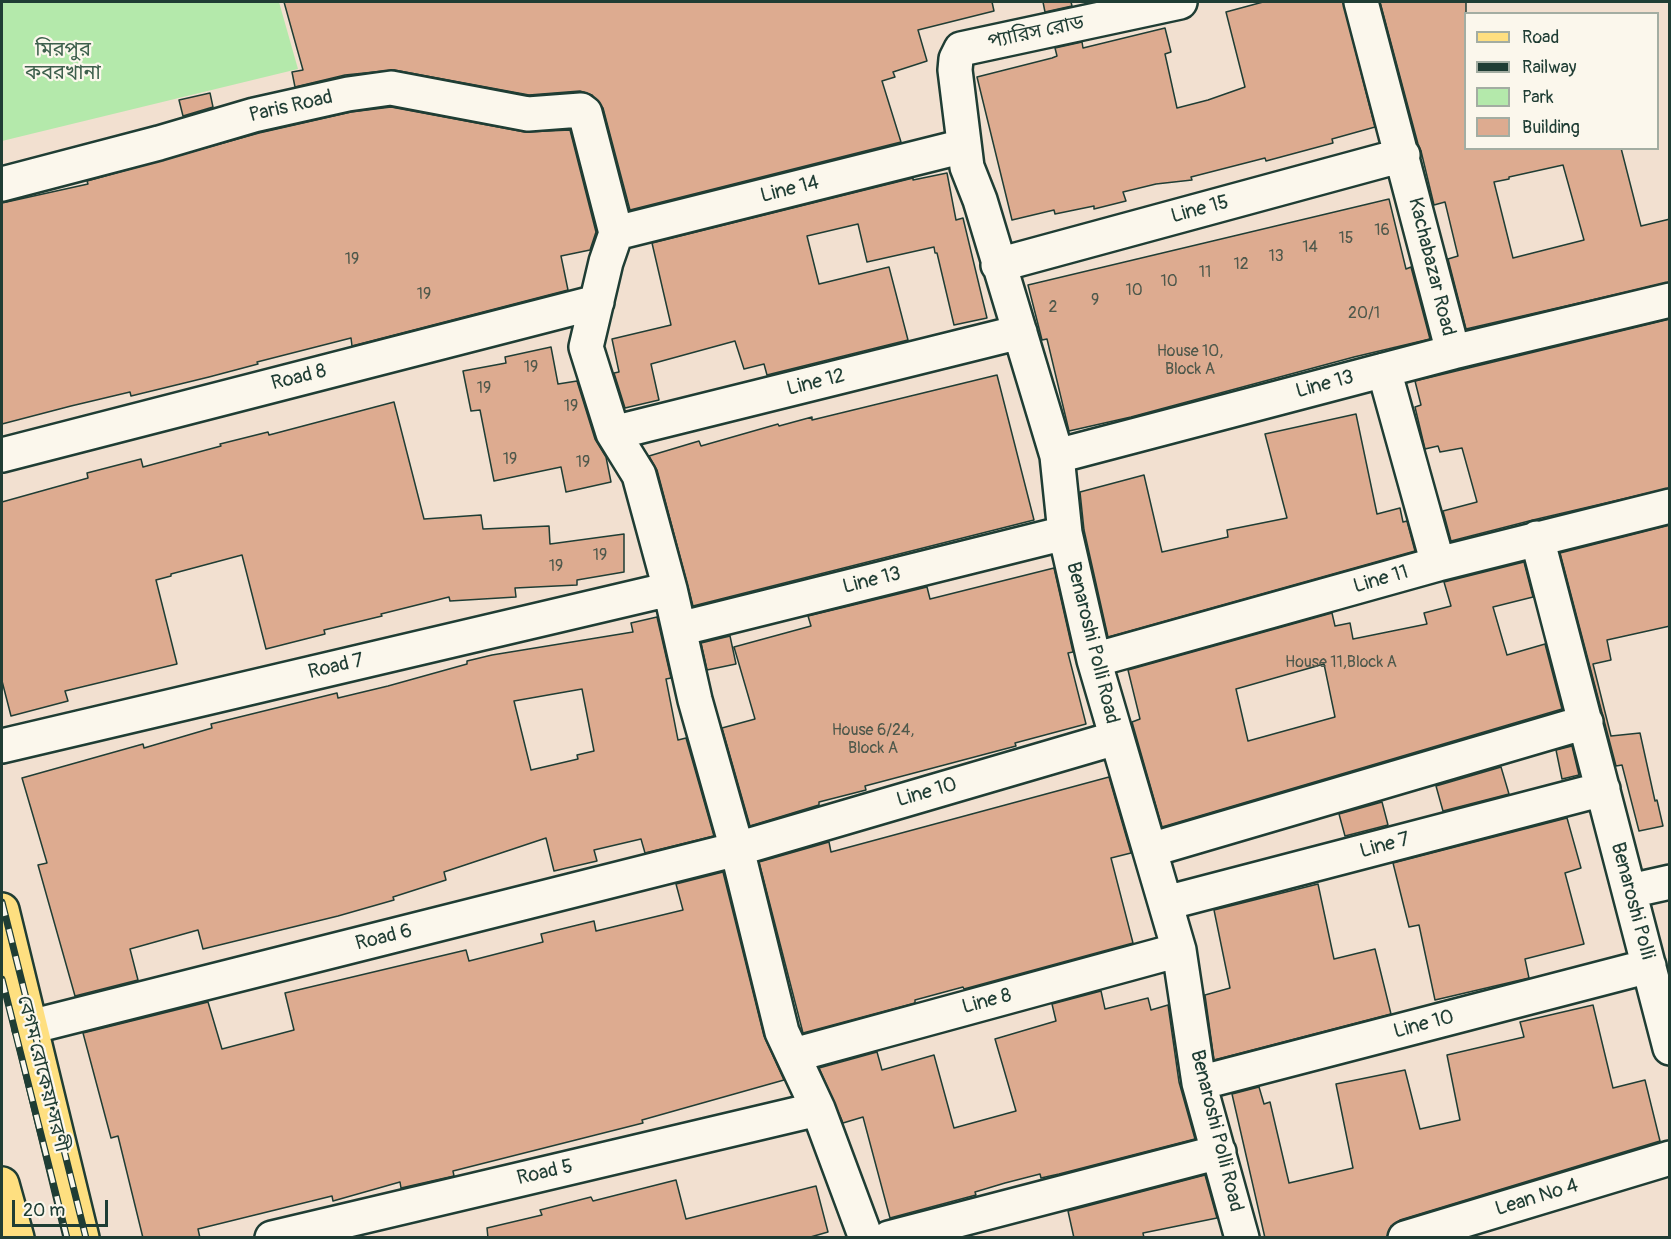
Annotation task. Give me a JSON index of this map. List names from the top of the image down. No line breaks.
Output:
{"streets":{"main road":["বেগম রোকেয়া সরণী"],"street":["প্যারিস রোড","Paris Road","Line 14","Line 15","Kachabazar Road","Road 8","Line 12","Line 13","Line 11","Benaroshi Polli Road","Road 7","Line 10","Line 7","Benaroshi Polli","Road 6","Line 8","Road 5","Lean No 4"]},"crossings":[["প্যারিস রোড","Benaroshi Polli Road"],["Paris Road","Line 14"],["Line 14","Benaroshi Polli Road"],["Line 15","Kachabazar Road"],["Line 15","Benaroshi Polli Road"],["Kachabazar Road","Line 13"],["Line 12","Benaroshi Polli Road"],["Line 13","Benaroshi Polli Road"],["Line 11","Benaroshi Polli Road"],["Line 11","Benaroshi Polli"],["Benaroshi Polli Road","Line 10"],["Benaroshi Polli Road","Line 7"],["Benaroshi Polli Road","Line 8"],["Line 10","Benaroshi Polli"],["Line 10","Road 6"],["Line 7","Benaroshi Polli"],["Road 6","বেগম রোকেয়া সরণী"]],"parks":["মিরপুর কবরখানা"],"house_numbers":["16","15","14","13","19","12","11","10","10","19","9","2","20/1","House 10, Block A","19","19","19","19","19","19","19","House 11,Block A","House 6/24, Block A"],"legend":["Road","Railway","Park","Building"],"scale_bar":"20 m"}
